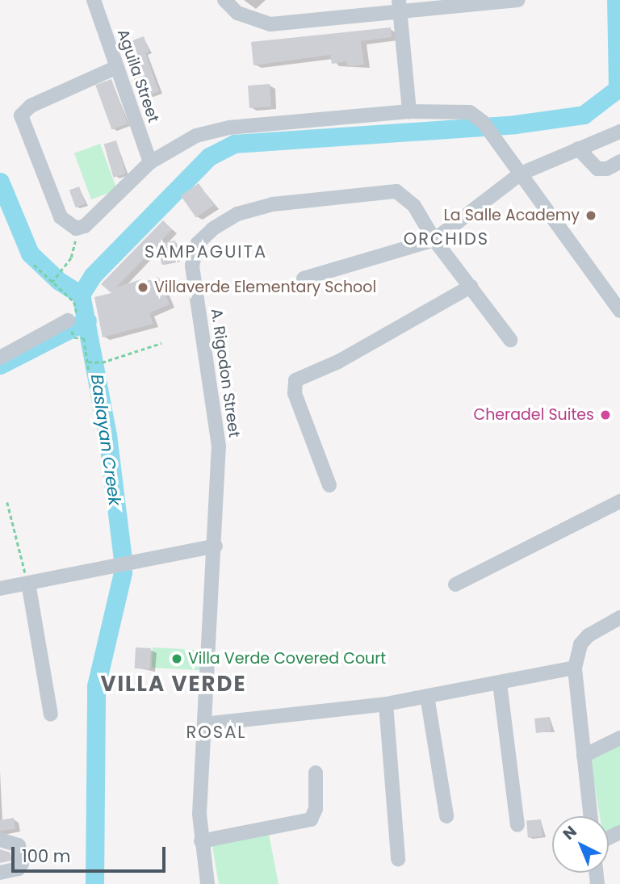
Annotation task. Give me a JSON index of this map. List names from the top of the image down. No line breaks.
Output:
{"streets":{"street":["Aguila Street","A. Rigodon Street"]},"districts":["ORCHIDS","SAMPAGUITA","VILLA VERDE","ROSAL"],"water":["Baslayan Creek"],"places":["La Salle Academy","Villaverde Elementary School","Cheradel Suites","Villa Verde Covered Court"],"scale_bar":"100 m","north":"top left"}
